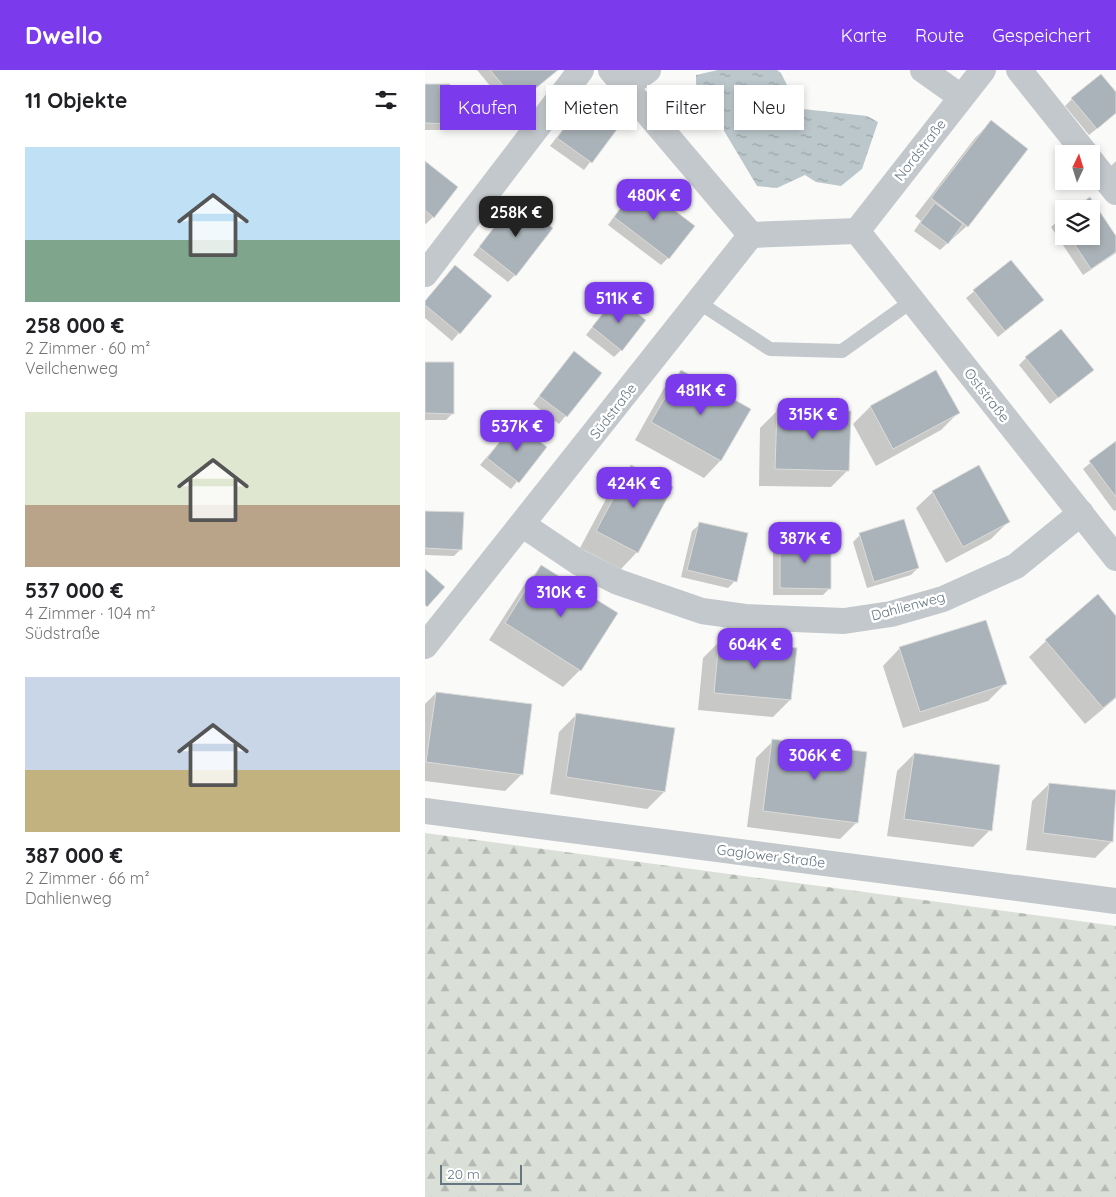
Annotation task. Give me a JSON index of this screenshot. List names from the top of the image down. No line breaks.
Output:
{"streets":{"street":["Nordstraße","Oststraße","Südstraße","Dahlienweg","Gaglower Straße"]},"crossings":[["Nordstraße","Oststraße"],["Oststraße","Dahlienweg"],["Südstraße","Dahlienweg"]],"scale_bar":"20 m","north":"top","page":{"header":"Dwello","nav":["Karte","Route","Gespeichert"],"heading":"11 Objekte","chip":["Kaufen","Mieten","Filter","Neu"],"list":[{"name":"258 000 €","note":"2 Zimmer · 60 m² · Veilchenweg"},{"name":"537 000 €","note":"4 Zimmer · 104 m² · Südstraße"},{"name":"387 000 €","note":"2 Zimmer · 66 m² · Dahlienweg"}],"price":["480K €","258K €","511K €","481K €","315K €","537K €","424K €","387K €","310K €","604K €","306K €"],"scale":"20 m"}}
